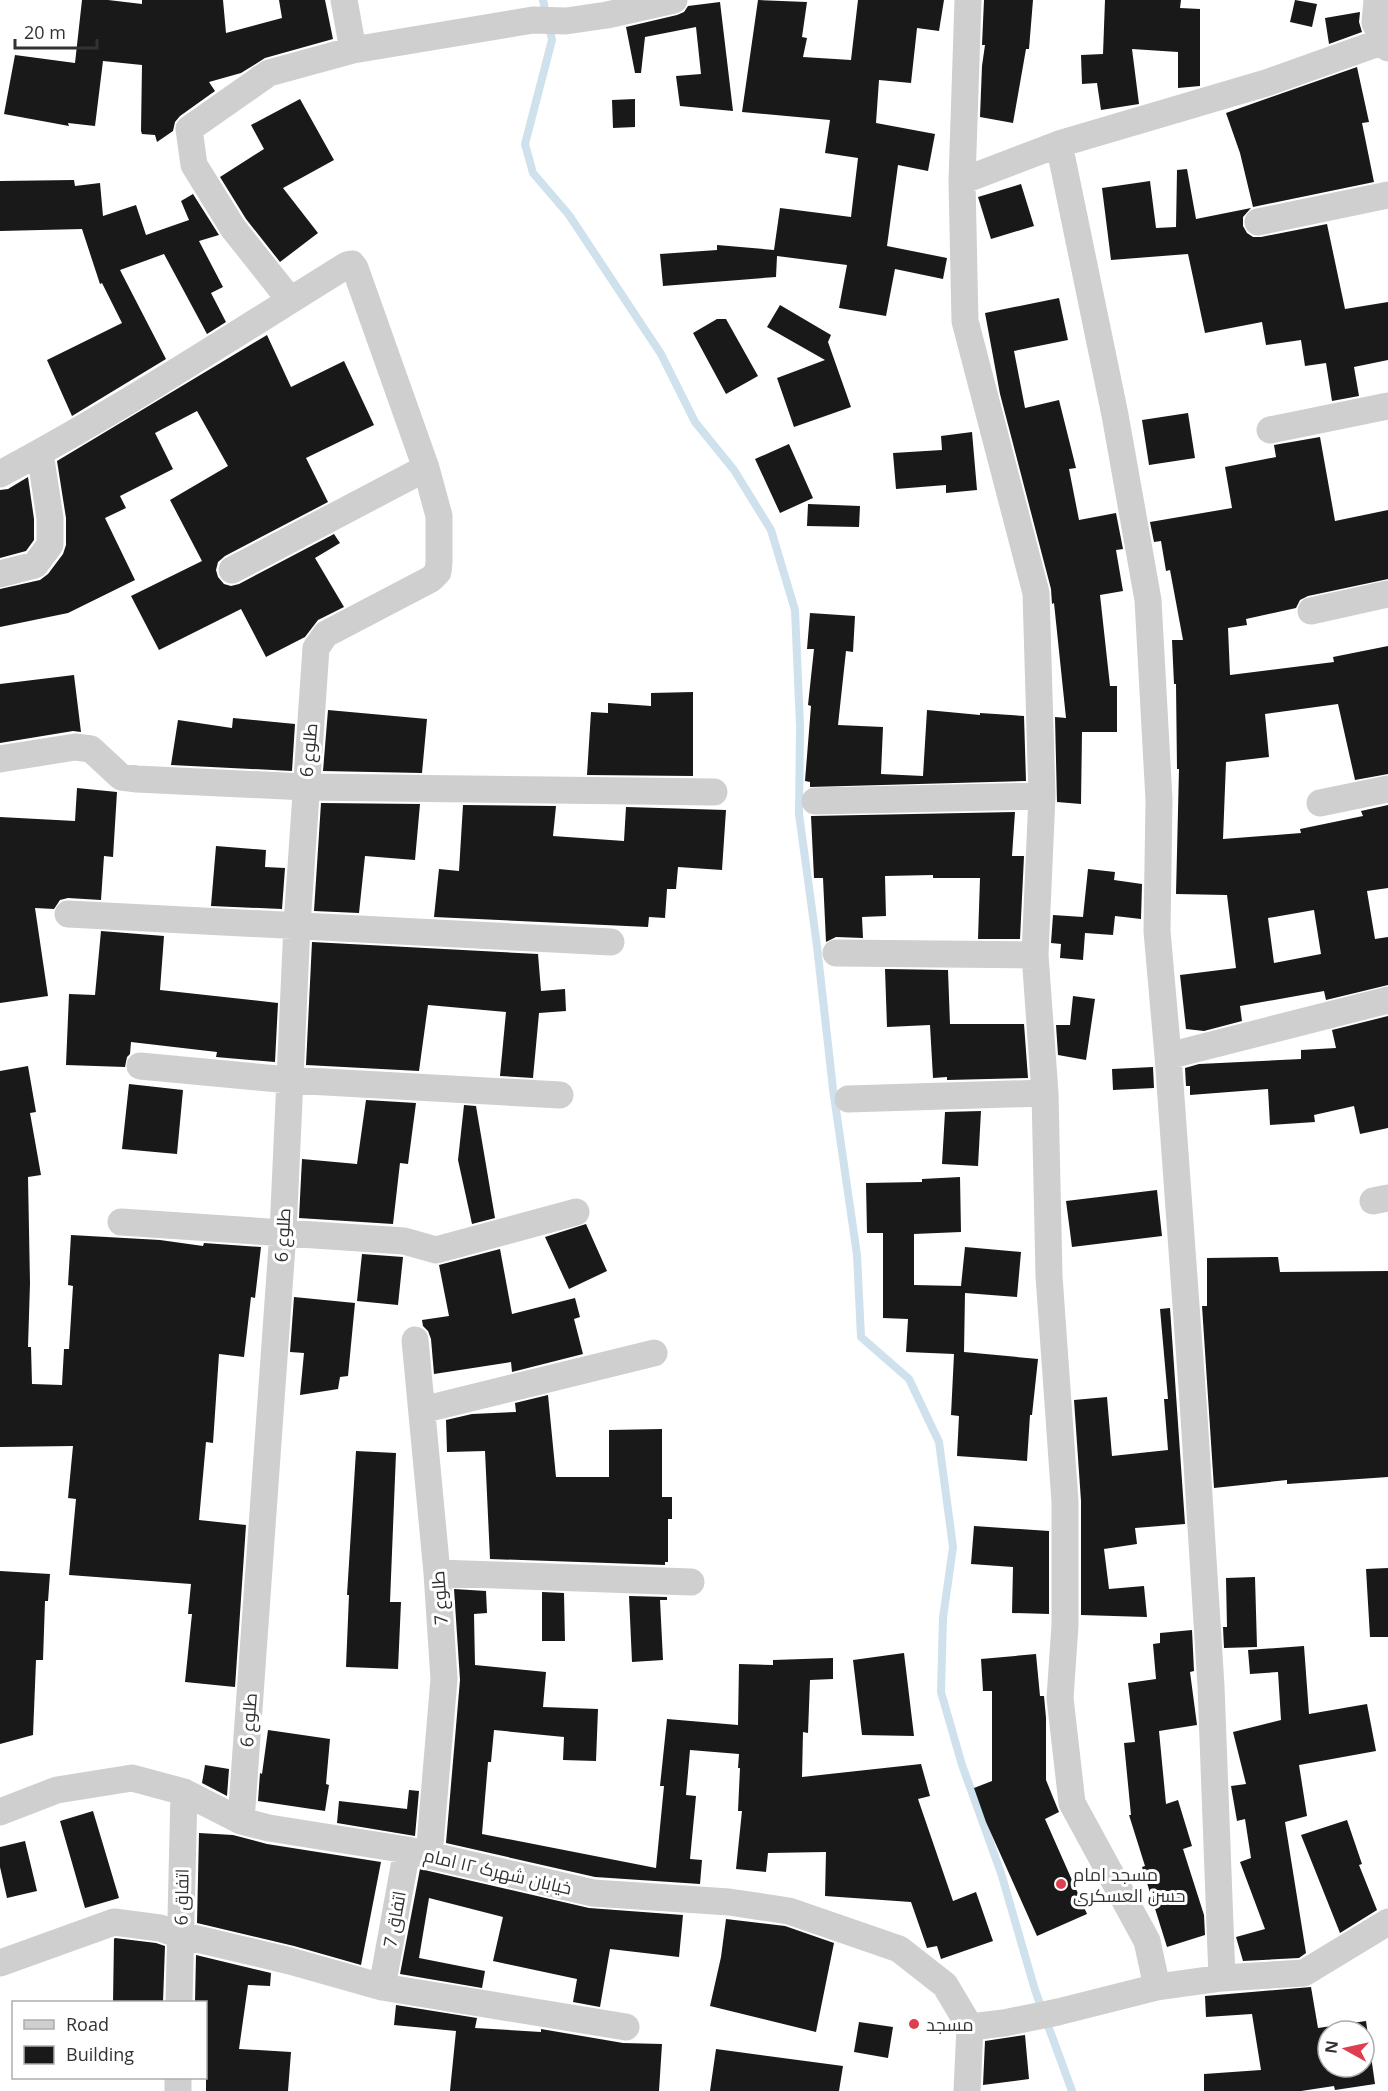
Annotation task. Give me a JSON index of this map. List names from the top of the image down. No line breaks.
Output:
{"streets":{"street":["طلوع 6","طلوع 7","خیابان شهرک ۱۲ امام","اتفاق 6","اتفاق 7"]},"crossings":[["طلوع 6","خیابان شهرک ۱۲ امام"],["طلوع 7","خیابان شهرک ۱۲ امام"],["طلوع 7","اتفاق 7"],["خیابان شهرک ۱۲ امام","اتفاق 6"],["خیابان شهرک ۱۲ امام","اتفاق 7"]],"places":["مسجد امام حسن العسکری","مسجد"],"legend":["Road","Building"],"scale_bar":"20 m","north":"left"}
